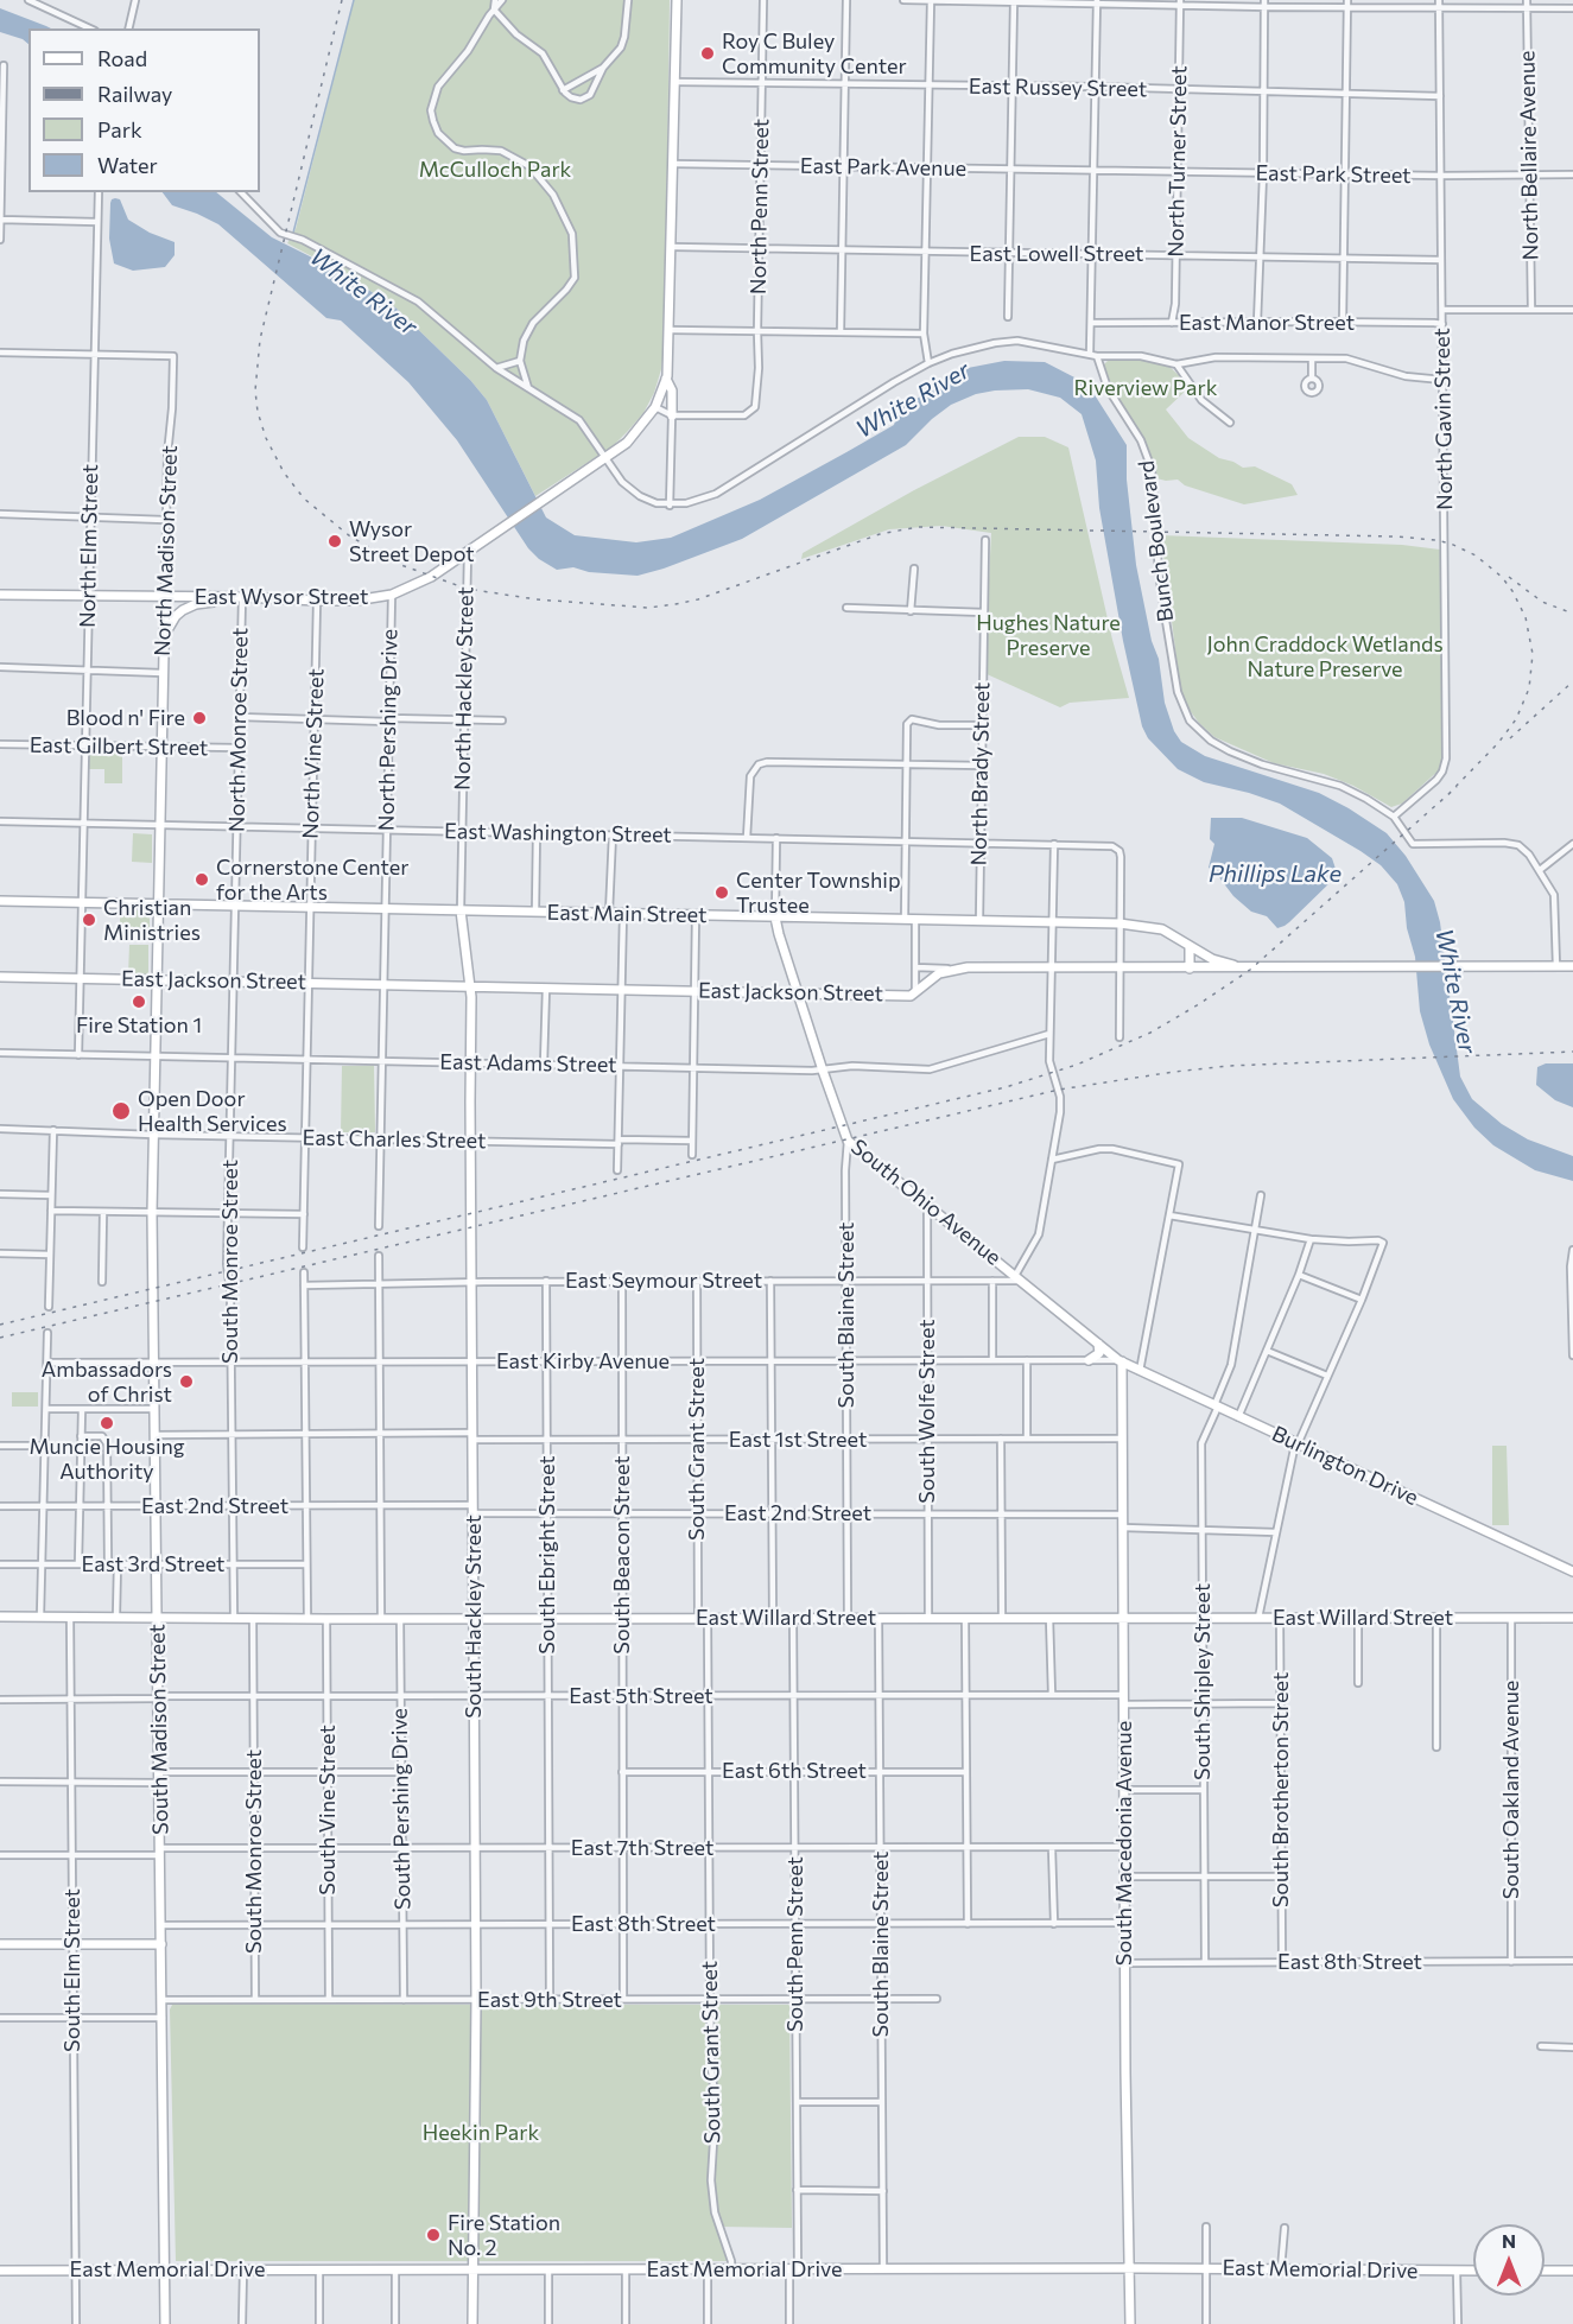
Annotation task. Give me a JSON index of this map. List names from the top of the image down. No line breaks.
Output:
{"streets":{"main road":["North Madison Street","East Wysor Street","East Main Street","East Jackson Street","South Ohio Avenue","Burlington Drive","South Hackley Street","East Willard Street","South Madison Street","South Macedonia Avenue","East Memorial Drive"],"street":["East Russey Street","North Bellaire Avenue","North Turner Street","East Park Avenue","East Park Street","North Penn Street","East Lowell Street","East Manor Street","North Gavin Street","Bunch Boulevard","North Elm Street","North Hackley Street","North Monroe Street","North Pershing Drive","East Gilbert Street","North Vine Street","North Brady Street","East Washington Street","East Adams Street","East Charles Street","South Monroe Street","East Seymour Street","South Blaine Street","East Kirby Avenue","South Wolfe Street","East 1st Street","South Grant Street","East 2nd Street","South Ebright Street","South Beacon Street","East 3rd Street","South Shipley Street","East 5th Street","East 6th Street","South Brotherton Street","South Oakland Avenue","South Pershing Drive","South Vine Street","East 7th Street","East 8th Street","South Penn Street","South Elm Street","East 9th Street"]},"crossings":[["East Russey Street","North Turner Street"],["East Russey Street","North Penn Street"],["East Russey Street","North Gavin Street"],["North Bellaire Avenue","East Park Street"],["North Turner Street","East Park Street"],["North Turner Street","East Lowell Street"],["North Turner Street","East Manor Street"],["East Park Avenue","East Park Street"],["East Park Avenue","North Penn Street"],["East Park Street","North Gavin Street"],["North Penn Street","East Lowell Street"],["East Lowell Street","North Gavin Street"],["East Manor Street","North Gavin Street"],["North Gavin Street","Bunch Boulevard"],["North Elm Street","North Madison Street"],["North Elm Street","East Wysor Street"],["North Elm Street","East Gilbert Street"],["North Elm Street","East Washington Street"],["North Elm Street","East Main Street"],["North Madison Street","East Wysor Street"],["North Madison Street","East Gilbert Street"],["North Madison Street","East Washington Street"],["North Madison Street","East Main Street"],["North Madison Street","South Madison Street"],["East Wysor Street","North Hackley Street"],["East Wysor Street","North Monroe Street"],["East Wysor Street","North Pershing Drive"],["East Wysor Street","North Vine Street"],["North Hackley Street","East Washington Street"],["North Hackley Street","East Main Street"],["North Hackley Street","South Hackley Street"],["North Monroe Street","East Gilbert Street"],["North Monroe Street","East Washington Street"],["North Monroe Street","East Main Street"],["North Monroe Street","South Monroe Street"],["North Pershing Drive","East Washington Street"],["North Pershing Drive","East Main Street"],["North Vine Street","East Washington Street"],["North Vine Street","East Main Street"],["North Brady Street","East Washington Street"],["North Brady Street","East Main Street"],["East Washington Street","East Main Street"],["East Main Street","South Ohio Avenue"],["East Main Street","South Monroe Street"],["East Main Street","South Hackley Street"],["East Main Street","South Madison Street"],["East Jackson Street","South Ohio Avenue"],["East Jackson Street","South Monroe Street"],["East Jackson Street","South Hackley Street"],["East Jackson Street","South Madison Street"],["East Adams Street","South Ohio Avenue"],["East Adams Street","South Monroe Street"],["East Adams Street","South Hackley Street"],["East Adams Street","South Madison Street"],["East Charles Street","South Monroe Street"],["East Charles Street","South Hackley Street"],["East Charles Street","South Madison Street"],["South Ohio Avenue","East Seymour Street"],["South Ohio Avenue","South Blaine Street"],["South Ohio Avenue","East Kirby Avenue"],["South Ohio Avenue","South Wolfe Street"],["South Ohio Avenue","Burlington Drive"],["South Ohio Avenue","South Macedonia Avenue"],["South Monroe Street","East Kirby Avenue"],["South Monroe Street","East 1st Street"],["South Monroe Street","East 2nd Street"],["South Monroe Street","East 3rd Street"],["South Monroe Street","East Willard Street"],["South Monroe Street","East 5th Street"],["South Monroe Street","East 7th Street"],["South Monroe Street","East 8th Street"],["South Monroe Street","East 9th Street"],["East Seymour Street","South Blaine Street"],["East Seymour Street","South Wolfe Street"],["East Seymour Street","South Grant Street"],["East Seymour Street","South Ebright Street"],["East Seymour Street","South Beacon Street"],["East Seymour Street","South Hackley Street"],["South Blaine Street","East Kirby Avenue"],["South Blaine Street","East 1st Street"],["South Blaine Street","East 2nd Street"],["South Blaine Street","East Willard Street"],["South Blaine Street","East 5th Street"],["South Blaine Street","East 6th Street"],["South Blaine Street","East 7th Street"],["South Blaine Street","East 8th Street"],["South Blaine Street","East 9th Street"],["South Blaine Street","East Memorial Drive"],["East Kirby Avenue","South Wolfe Street"],["East Kirby Avenue","South Grant Street"],["East Kirby Avenue","Burlington Drive"],["East Kirby Avenue","South Ebright Street"],["East Kirby Avenue","South Beacon Street"],["East Kirby Avenue","South Hackley Street"],["East Kirby Avenue","South Madison Street"],["East Kirby Avenue","South Macedonia Avenue"],["South Wolfe Street","East 1st Street"],["South Wolfe Street","East 2nd Street"],["South Wolfe Street","East Willard Street"],["East 1st Street","South Grant Street"],["East 1st Street","South Ebright Street"],["East 1st Street","South Beacon Street"],["East 1st Street","South Hackley Street"],["East 1st Street","South Madison Street"],["East 1st Street","South Macedonia Avenue"],["South Grant Street","East 2nd Street"],["South Grant Street","East Willard Street"],["South Grant Street","East 5th Street"],["South Grant Street","East 6th Street"],["South Grant Street","East 7th Street"],["South Grant Street","East 8th Street"],["South Grant Street","East 9th Street"],["South Grant Street","East Memorial Drive"],["Burlington Drive","South Shipley Street"],["Burlington Drive","South Macedonia Avenue"],["East 2nd Street","South Ebright Street"],["East 2nd Street","South Beacon Street"],["East 2nd Street","South Hackley Street"],["East 2nd Street","South Madison Street"],["East 2nd Street","South Macedonia Avenue"],["South Ebright Street","East Willard Street"],["South Ebright Street","East 5th Street"],["South Ebright Street","East 7th Street"],["South Ebright Street","East 8th Street"],["South Ebright Street","East 9th Street"],["South Beacon Street","East Willard Street"],["South Beacon Street","East 5th Street"],["South Beacon Street","East 6th Street"],["South Beacon Street","East 7th Street"],["South Beacon Street","East 8th Street"],["South Beacon Street","East 9th Street"],["East 3rd Street","South Madison Street"],["South Hackley Street","East Willard Street"],["South Hackley Street","East 5th Street"],["South Hackley Street","East 7th Street"],["South Hackley Street","East 8th Street"],["South Hackley Street","East 9th Street"],["South Hackley Street","East Memorial Drive"],["East Willard Street","South Shipley Street"],["East Willard Street","South Madison Street"],["East Willard Street","South Brotherton Street"],["East Willard Street","South Oakland Avenue"],["East Willard Street","South Pershing Drive"],["East Willard Street","South Vine Street"],["East Willard Street","South Macedonia Avenue"],["East Willard Street","South Penn Street"],["East Willard Street","South Elm Street"],["South Shipley Street","East 5th Street"],["South Shipley Street","East 8th Street"],["East 5th Street","South Madison Street"],["East 5th Street","South Brotherton Street"],["East 5th Street","South Pershing Drive"],["East 5th Street","South Vine Street"],["East 5th Street","South Macedonia Avenue"],["East 5th Street","South Penn Street"],["East 5th Street","South Elm Street"],["South Madison Street","East 7th Street"],["South Madison Street","East 8th Street"],["South Madison Street","East 9th Street"],["South Madison Street","East Memorial Drive"],["East 6th Street","South Penn Street"],["South Brotherton Street","East 8th Street"],["South Oakland Avenue","East 8th Street"],["South Pershing Drive","East 7th Street"],["South Pershing Drive","East 8th Street"],["South Pershing Drive","East 9th Street"],["South Vine Street","East 7th Street"],["South Vine Street","East 8th Street"],["South Vine Street","East 9th Street"],["South Macedonia Avenue","East 7th Street"],["South Macedonia Avenue","East 8th Street"],["South Macedonia Avenue","East Memorial Drive"],["East 7th Street","South Penn Street"],["East 7th Street","South Elm Street"],["East 8th Street","South Penn Street"],["South Penn Street","East 9th Street"],["South Penn Street","East Memorial Drive"],["South Elm Street","East Memorial Drive"]],"water":["White River","Phillips Lake"],"parks":["McCulloch Park","Riverview Park","Hughes Nature Preserve","John Craddock Wetlands Nature Preserve","Heekin Park"],"places":["Roy C Buley Community Center","Wysor Street Depot","Blood n' Fire","Cornerstone Center for the Arts","Center Township Trustee","Christian Ministries","Fire Station 1","Open Door Health Services","Ambassadors of Christ","Muncie Housing Authority","Fire Station No. 2"],"legend":["Road","Railway","Park","Water"],"north":"top"}
